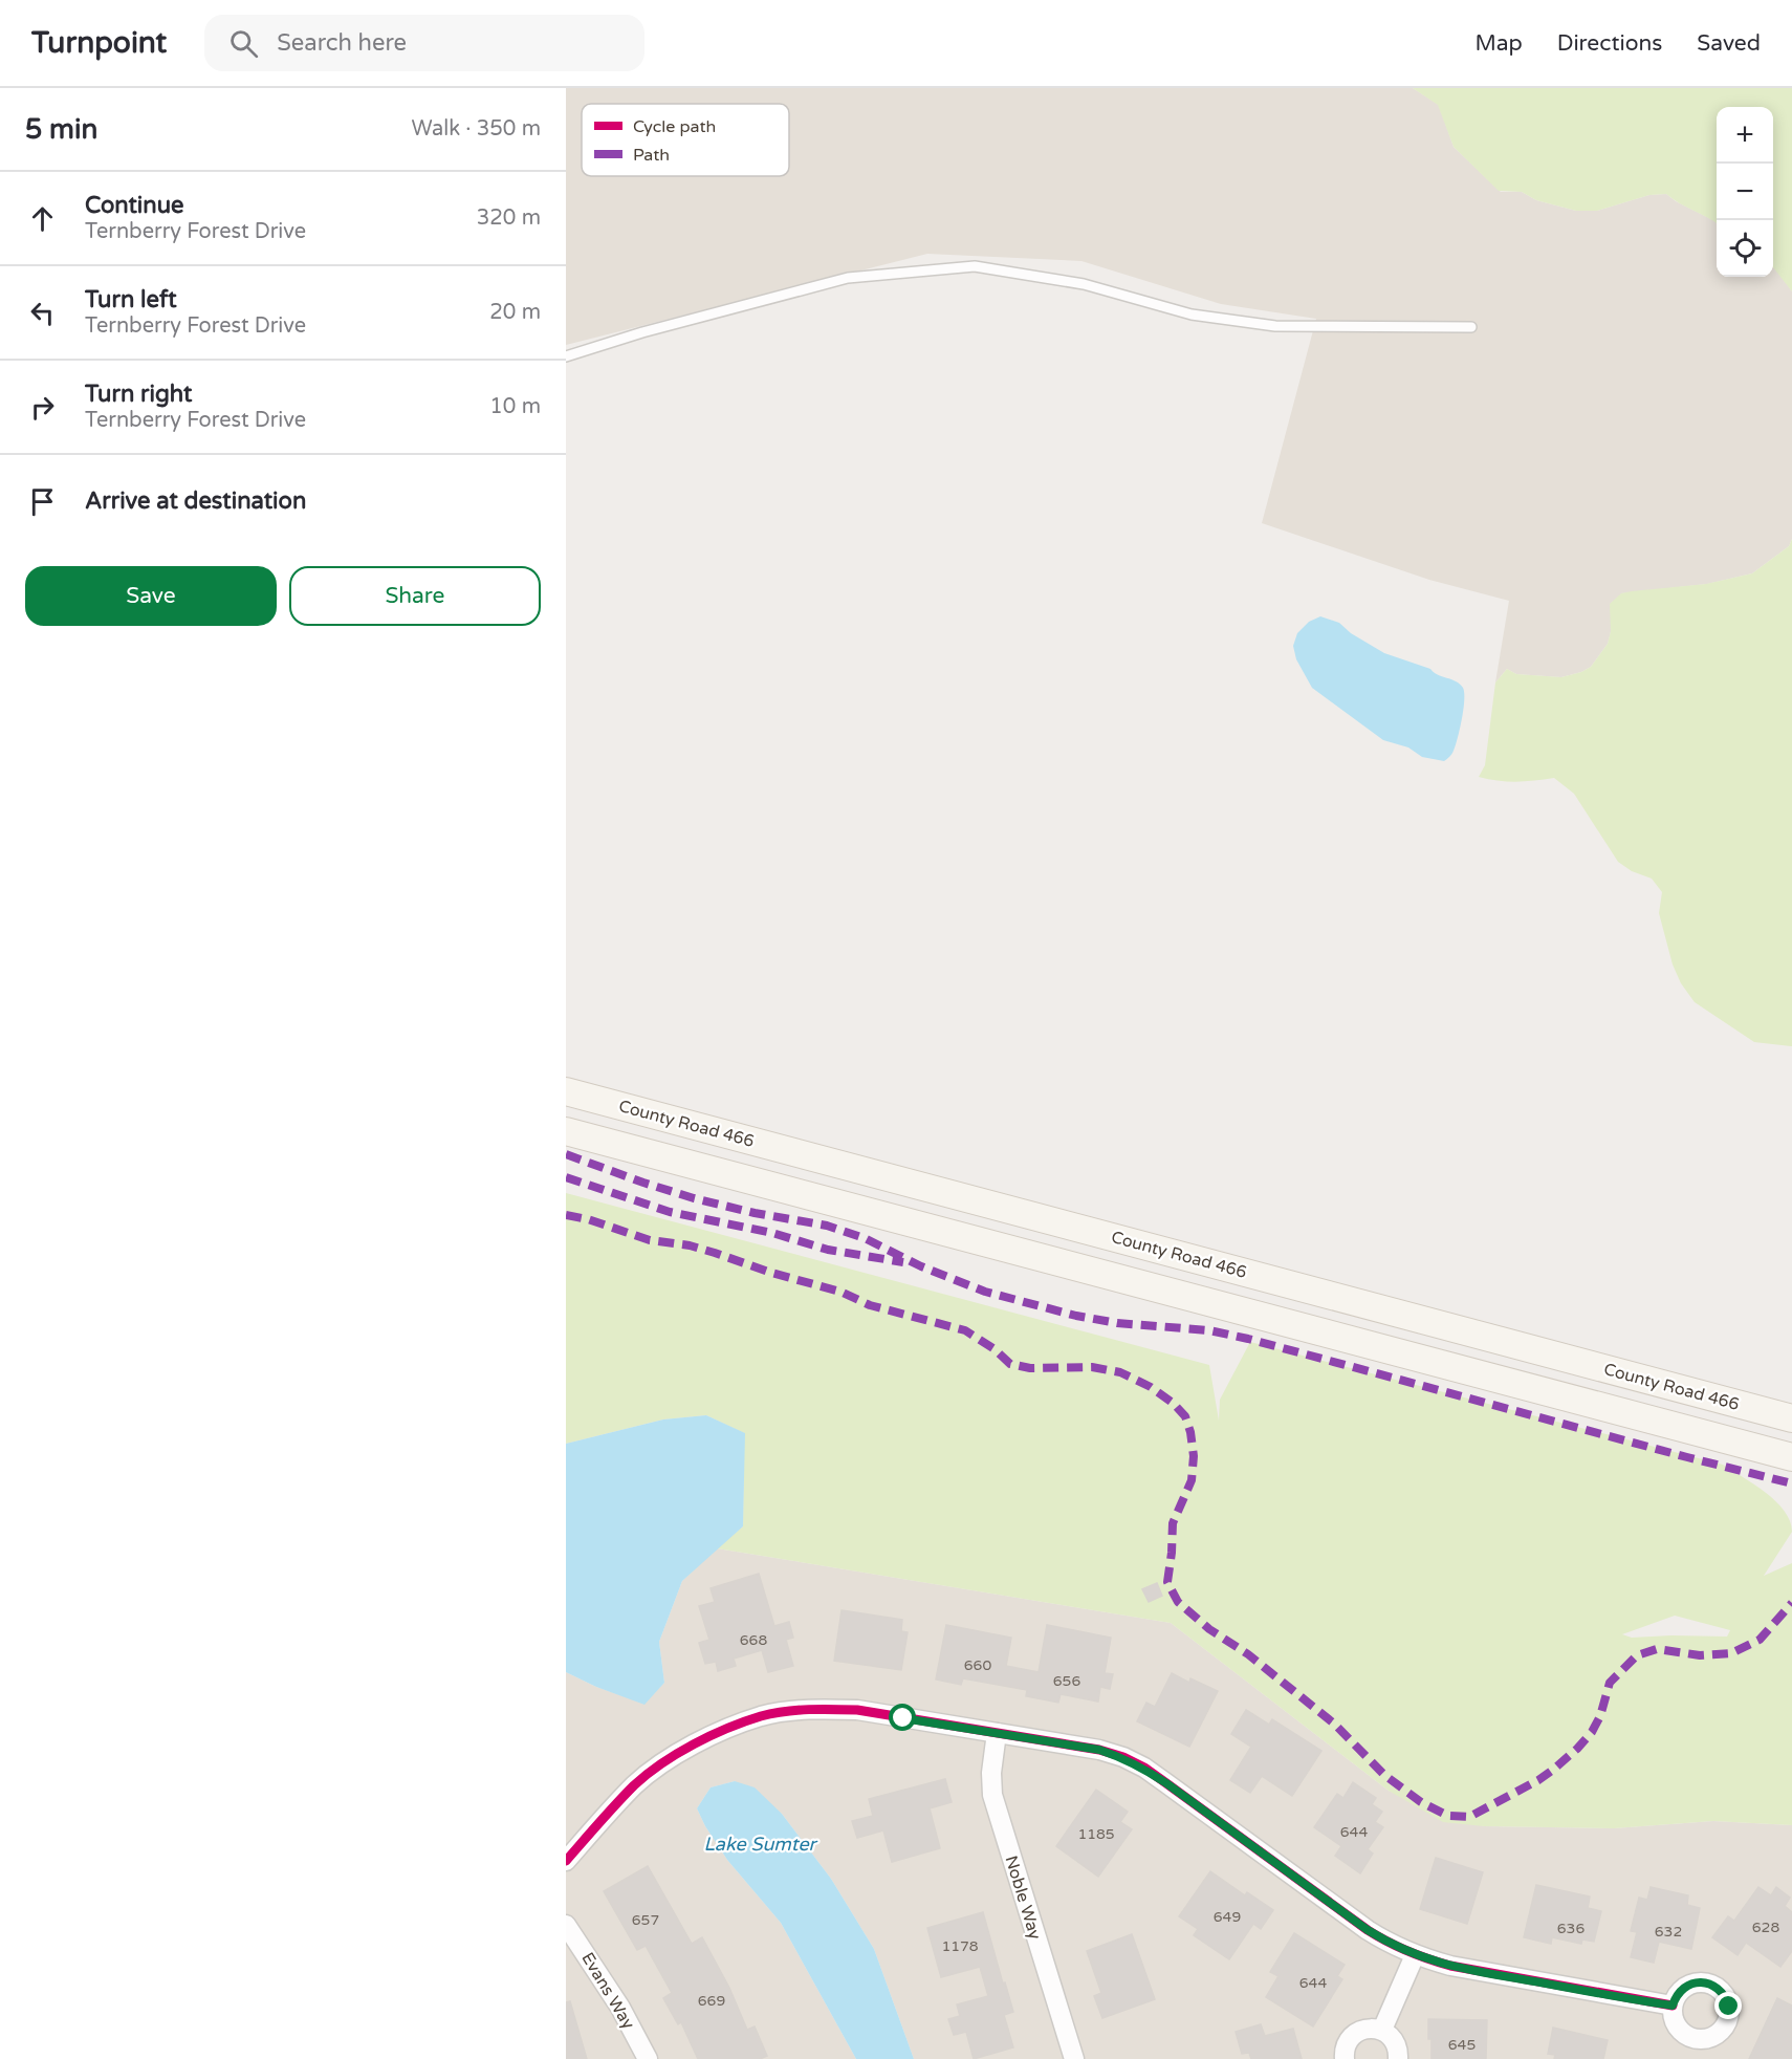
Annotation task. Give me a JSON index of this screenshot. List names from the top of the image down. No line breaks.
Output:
{"streets":{"main road":["County Road 466"],"street":["Noble Way","Evans Way"]},"water":["Lake Sumter"],"house_numbers":["668","660","656","644","1185","649","657","628","636","632","1178","644","669","645"],"legend":["Cycle path","Path"],"page":{"header":"Turnpoint","search":"Search here","nav":["Map","Directions","Saved"],"heading":["5 min","Walk · 350 m"],"map_buttons":["+","−"],"list":[["Continue","Ternberry Forest Drive","320 m"],["Turn left","Ternberry Forest Drive","20 m"],["Turn right","Ternberry Forest Drive","10 m"],"Arrive at destination"],"buttons":["Save","Share"]}}
